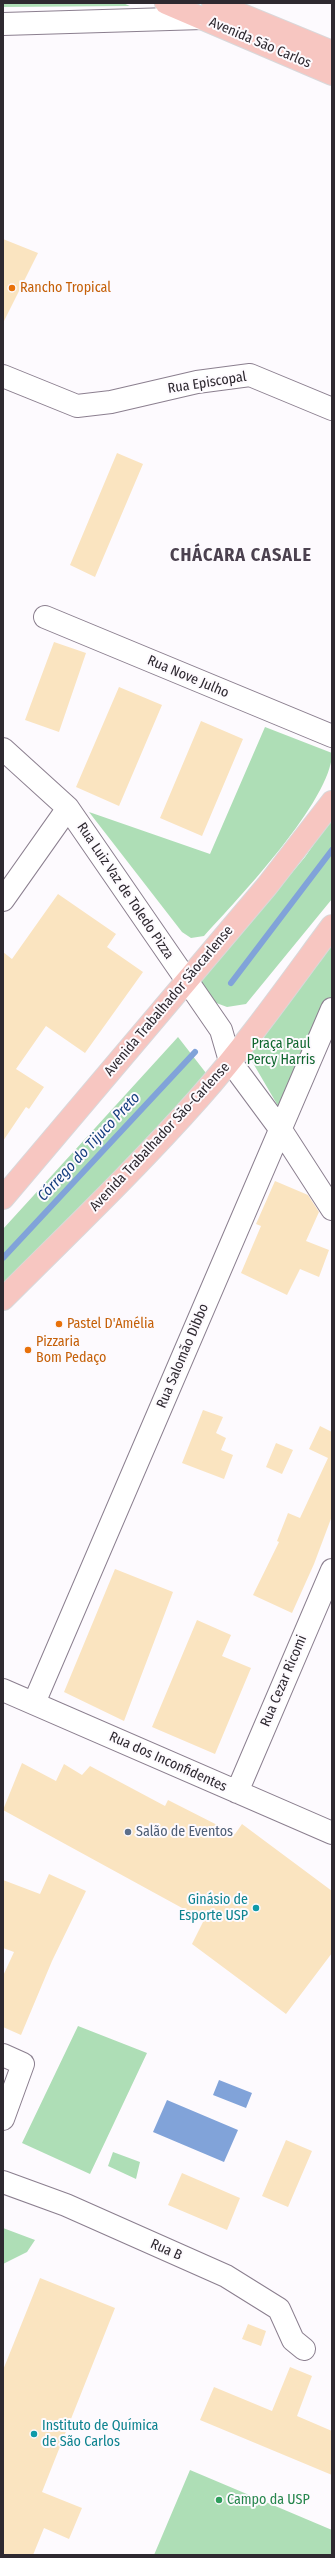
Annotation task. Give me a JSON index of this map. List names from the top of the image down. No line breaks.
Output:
{"streets":{"main road":["Avenida São Carlos","Avenida Trabalhador Sãocarlense","Avenida Trabalhador São-Carlense"],"street":["Rua Episcopal","Rua Nove Julho","Rua Luiz Vaz de Toledo Pizza","Rua Salomão Dibbo","Rua Cezar Ricomi","Rua dos Inconfidentes","Rua B"]},"crossings":[["Rua Luiz Vaz de Toledo Pizza","Avenida Trabalhador Sãocarlense"],["Rua Luiz Vaz de Toledo Pizza","Avenida Trabalhador São-Carlense"],["Rua Luiz Vaz de Toledo Pizza","Rua Salomão Dibbo"],["Rua Salomão Dibbo","Rua dos Inconfidentes"],["Rua Cezar Ricomi","Rua dos Inconfidentes"]],"districts":["CHÁCARA CASALE"],"water":["Córrego do Tijuco Preto"],"parks":["Praça Paul Percy Harris"],"places":["Rancho Tropical","Pastel D'Amélia","Pizzaria Bom Pedaço","Salão de Eventos","Ginásio de Esporte USP","Instituto de Química de São Carlos","Campo da USP"]}
